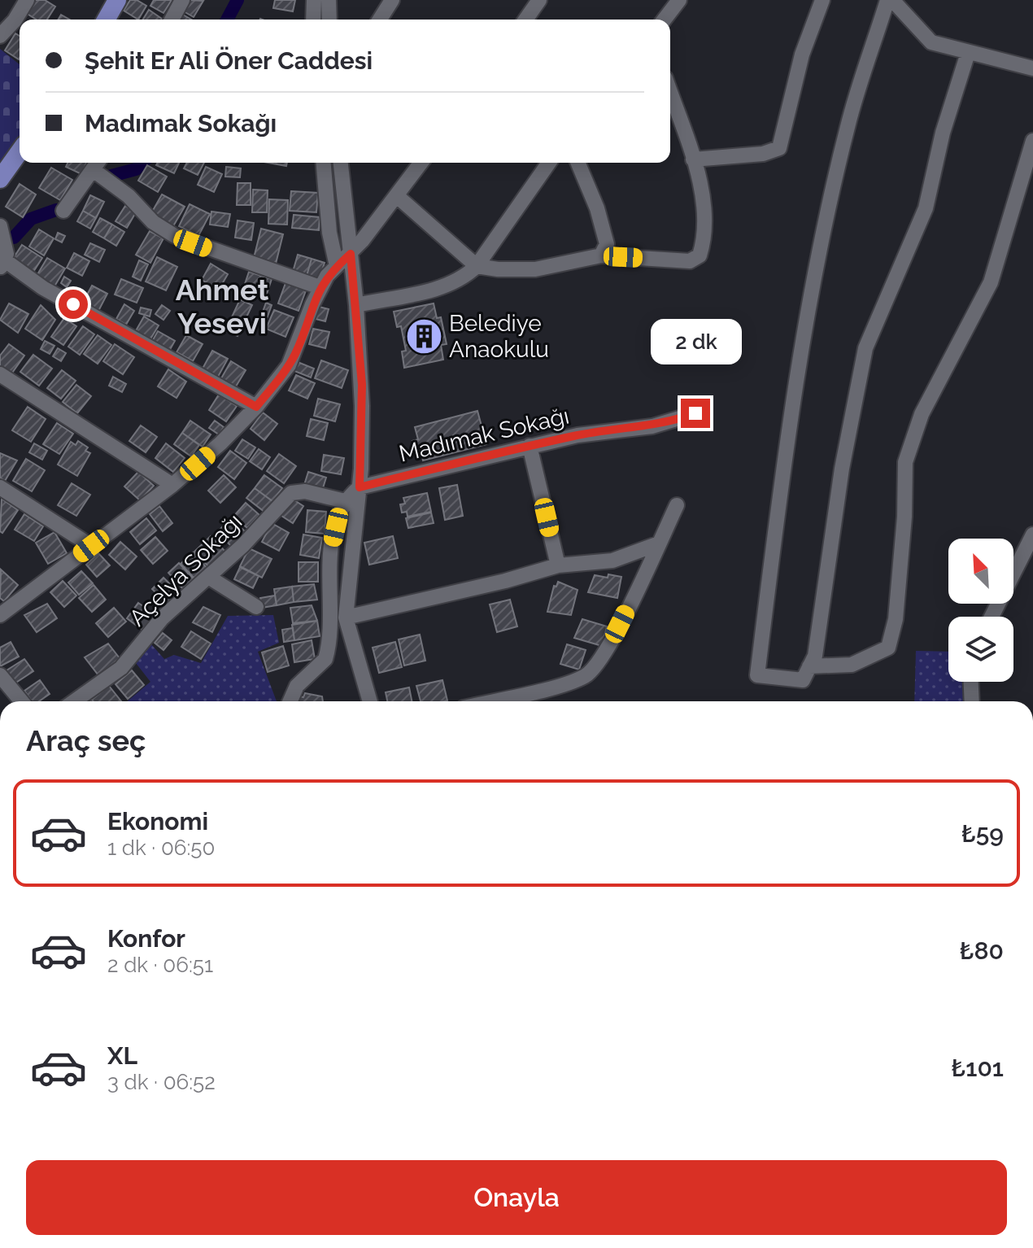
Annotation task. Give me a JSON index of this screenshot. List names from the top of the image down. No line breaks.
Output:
{"streets":{"street":["Madımak Sokağı","Açelya Sokağı"]},"districts":["Ahmet Yesevi"],"places":{"building":["Belediye Anaokulu"]},"north":"top left","page":{"banner":["Şehit Er Ali Öner Caddesi","Madımak Sokağı"],"bubble":"2 dk","heading":"Araç seç","list":[{"name":"Ekonomi","note":"1 dk · 06:50","value":"₺59"},{"name":"Konfor","note":"2 dk · 06:51","value":"₺80"},{"name":"XL","note":"3 dk · 06:52","value":"₺101"}],"buttons":"Onayla"}}
